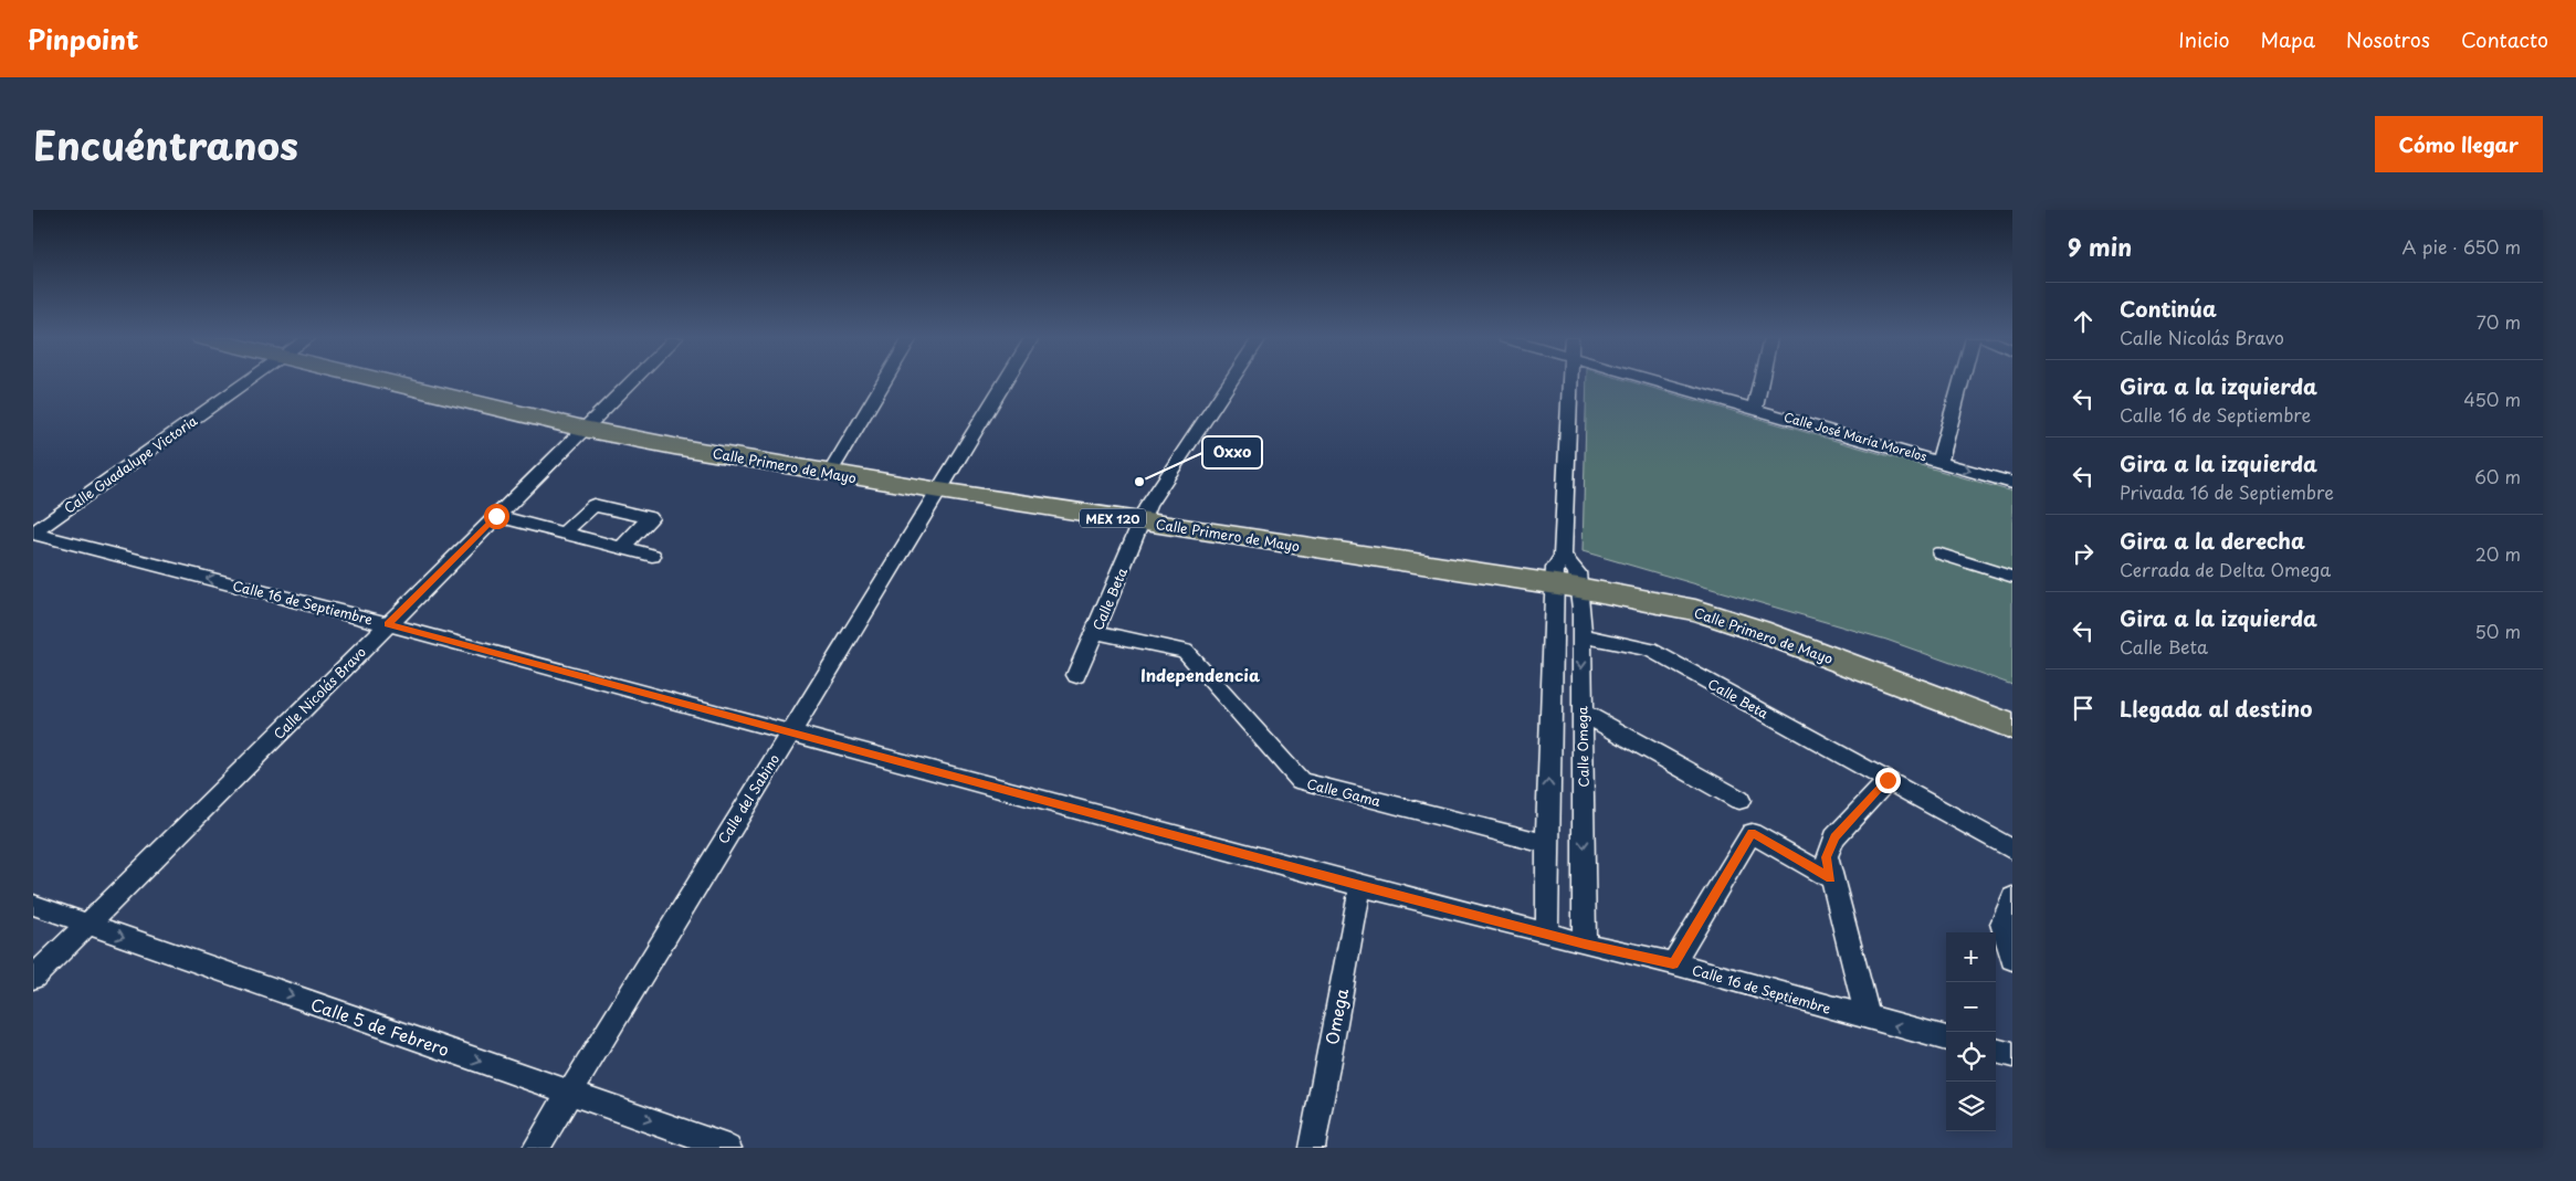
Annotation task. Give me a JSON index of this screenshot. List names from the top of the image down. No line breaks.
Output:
{"streets":{"main road":["Calle Primero de Mayo","MEX 120"],"street":["Calle José María Morelos","Calle Guadalupe Victoria","Calle Beta","Calle 16 de Septiembre","Calle Nicolás Bravo","Calle Omega","Calle Gama","Calle del Sabino","Omega","Calle 5 de Febrero"]},"crossings":[["Calle Guadalupe Victoria","Calle 16 de Septiembre"],["Calle Primero de Mayo","Calle Beta"],["Calle Primero de Mayo","Calle Nicolás Bravo"],["Calle Primero de Mayo","Calle Omega"],["Calle Primero de Mayo","Calle del Sabino"],["Calle Beta","Calle Omega"],["Calle Beta","Calle Gama"],["Calle 16 de Septiembre","Calle Nicolás Bravo"],["Calle 16 de Septiembre","Calle Omega"],["Calle 16 de Septiembre","Calle del Sabino"],["Calle 16 de Septiembre","Omega"],["Calle Nicolás Bravo","Calle 5 de Febrero"],["Calle Omega","Calle Gama"],["Calle del Sabino","Calle 5 de Febrero"]],"one_way":["Calle 5 de Febrero"],"districts":["Independencia"],"places":["Oxxo"],"page":{"header":"Pinpoint","nav":["Inicio","Mapa","Nosotros","Contacto"],"title":"Encuéntranos","buttons":"Cómo llegar","heading":["9 min","A pie · 650 m"],"list":[["Continúa","Calle Nicolás Bravo","70 m"],["Gira a la izquierda","Calle 16 de Septiembre","450 m"],["Gira a la izquierda","Privada 16 de Septiembre","60 m"],["Gira a la derecha","Cerrada de Delta Omega","20 m"],["Gira a la izquierda","Calle Beta","50 m"],"Llegada al destino"],"map_buttons":["+","−"]}}
